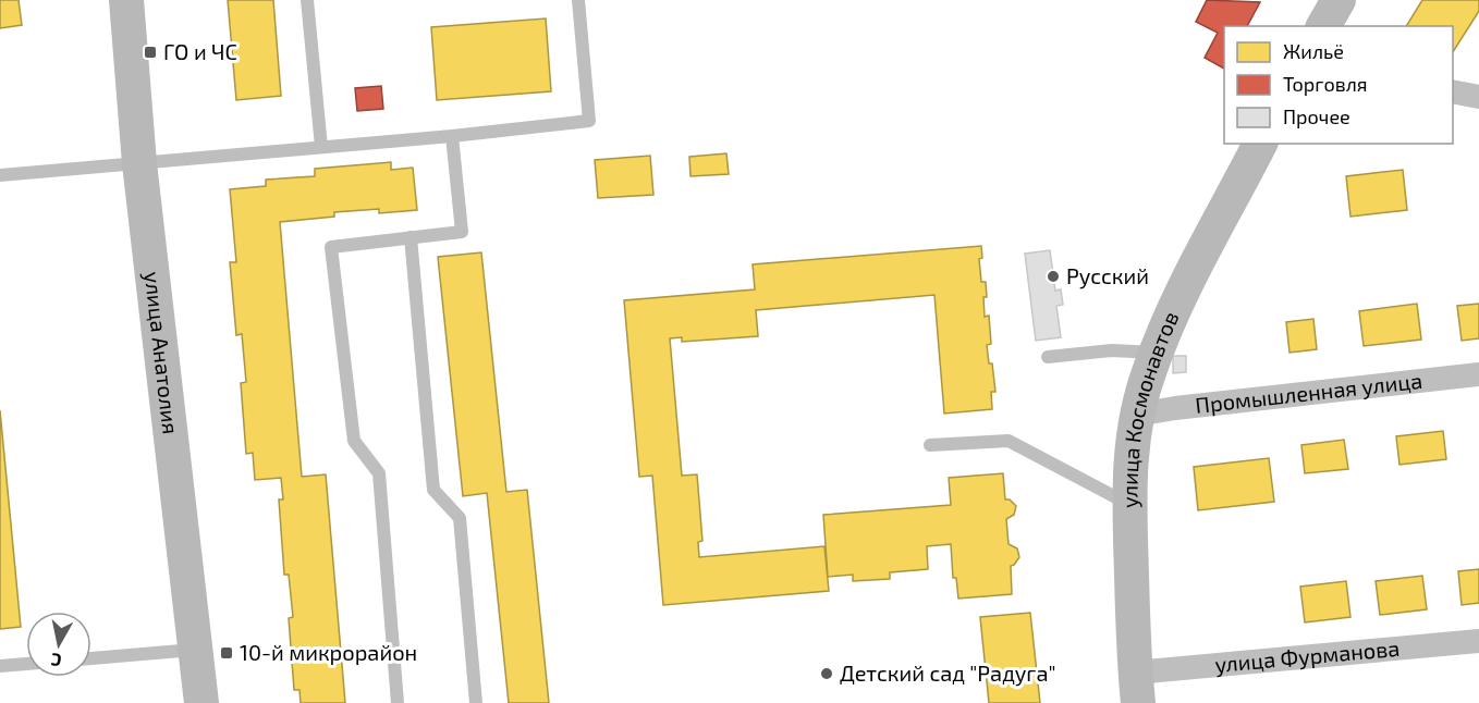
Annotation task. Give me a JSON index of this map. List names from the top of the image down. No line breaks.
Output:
{"streets":{"street":["улица Анатолия","Промышленная улица","улица Космонавтов","улица Фурманова"]},"crossings":[["Промышленная улица","улица Космонавтов"],["улица Космонавтов","улица Фурманова"]],"places":{"transit":["ГО и ЧС","10-й микрорайон"],"other":["Русский","Детский сад \"Радуга\""]},"legend":["Жильё","Торговля","Прочее"],"north":"bottom"}
